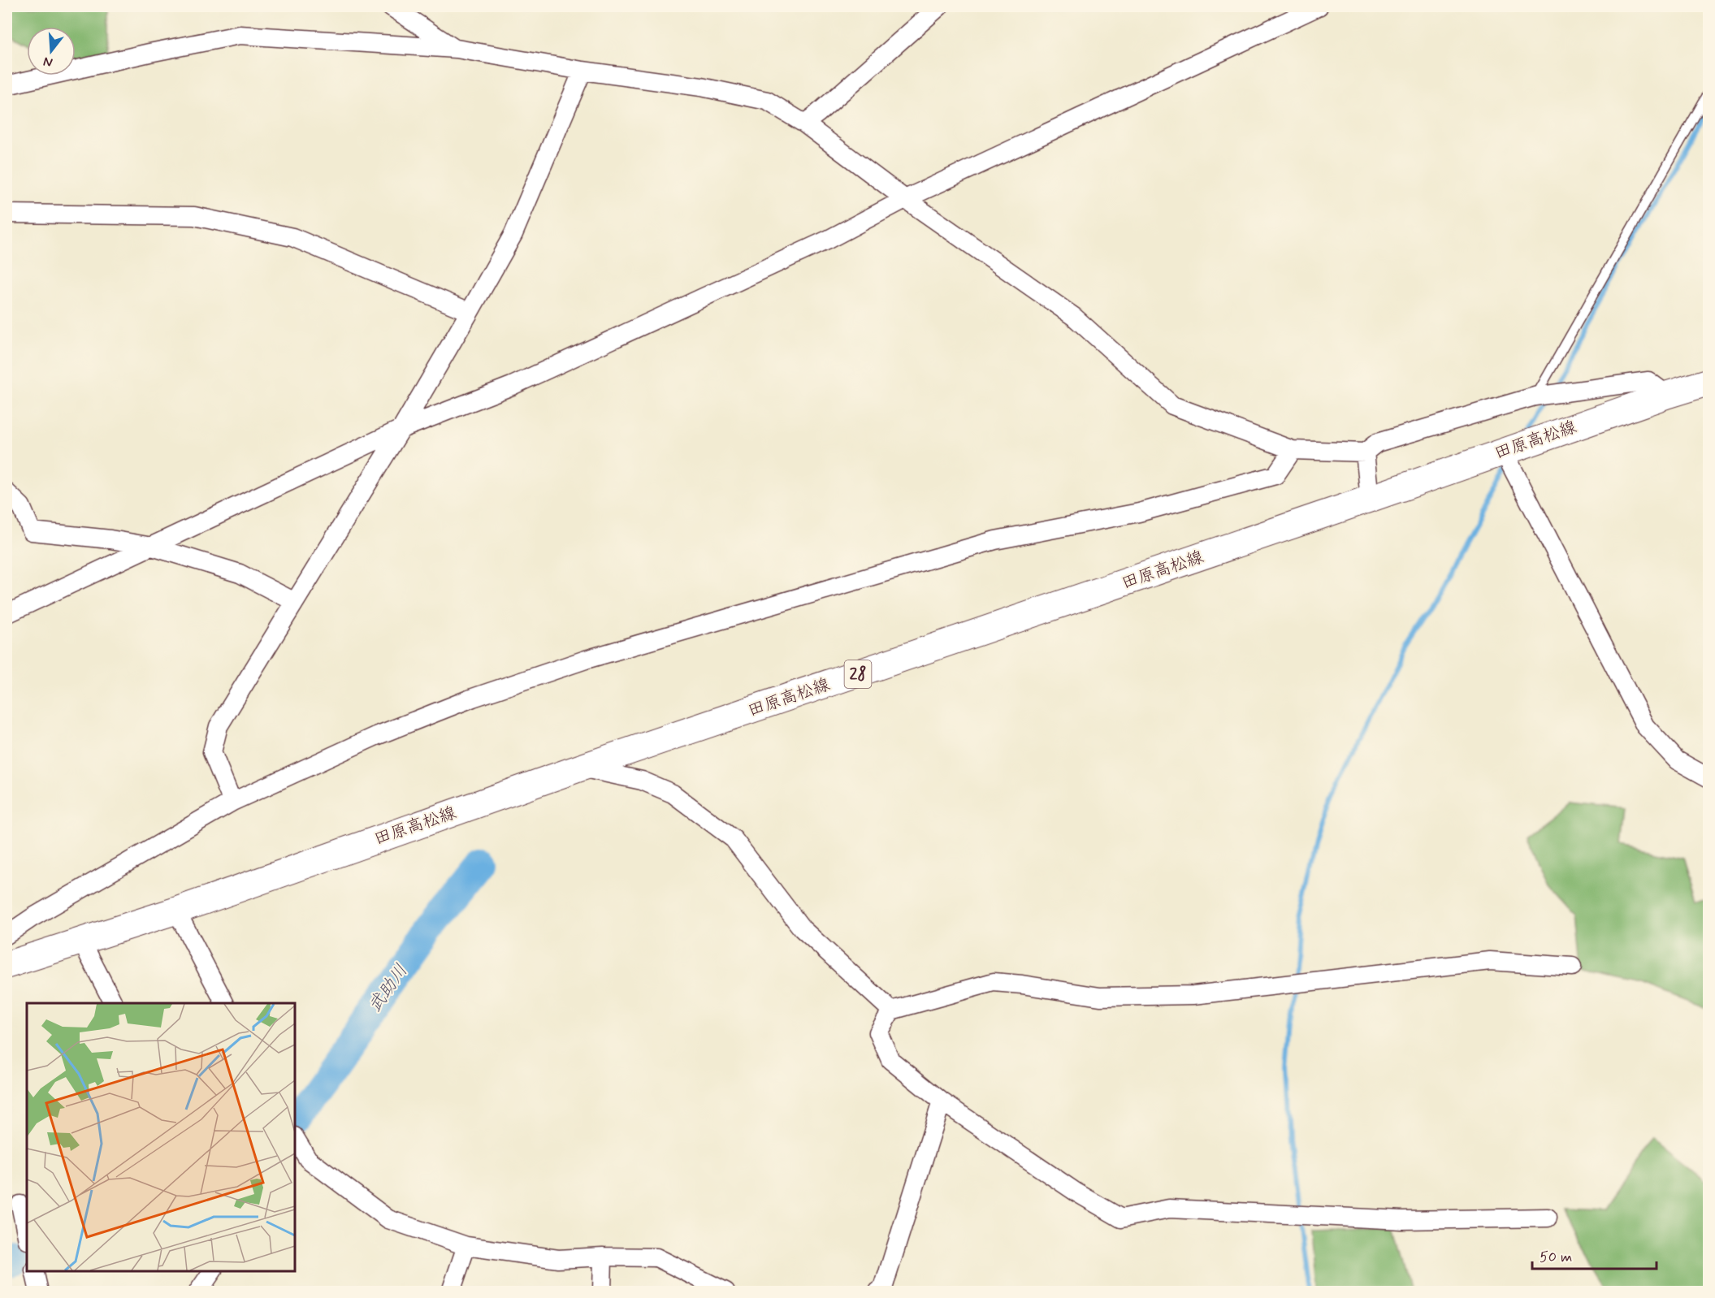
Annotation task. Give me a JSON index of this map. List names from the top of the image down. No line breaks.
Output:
{"streets":{"main road":["田原高松線","28"]},"water":["武助川"],"scale_bar":"50 m","north":"bottom"}
